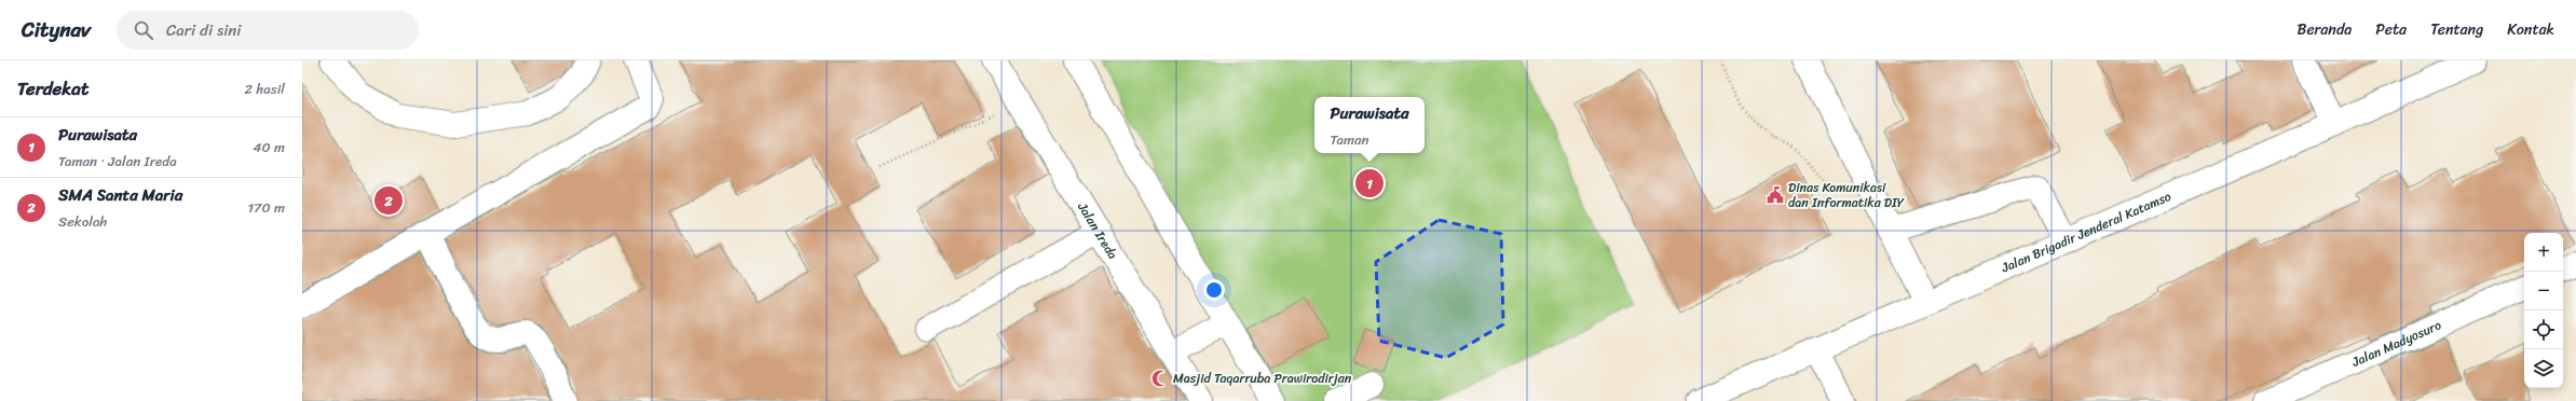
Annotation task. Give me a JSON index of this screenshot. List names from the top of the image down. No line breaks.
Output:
{"streets":{"street":["Jalan Ireda","Jalan Brigadir Jenderal Katamso","Jalan Madyosuro"]},"places":{"public building":["Dinas Komunikasi dan Informatika DIY"],"mosque":["Masjid Taqarruba Prawirodirjan"]},"page":{"header":"Citynav","search":"Cari di sini","nav":["Beranda","Peta","Tentang","Kontak"],"heading":["Terdekat","2 hasil"],"popup":["Purawisata","Taman"],"list":[{"mark":"1","name":"Purawisata","note":"Taman · Jalan Ireda","value":"40 m"},{"mark":"2","name":"SMA Santa Maria","note":"Sekolah","value":"170 m"}],"pins":["1","2"],"map_buttons":["+","−"]}}
